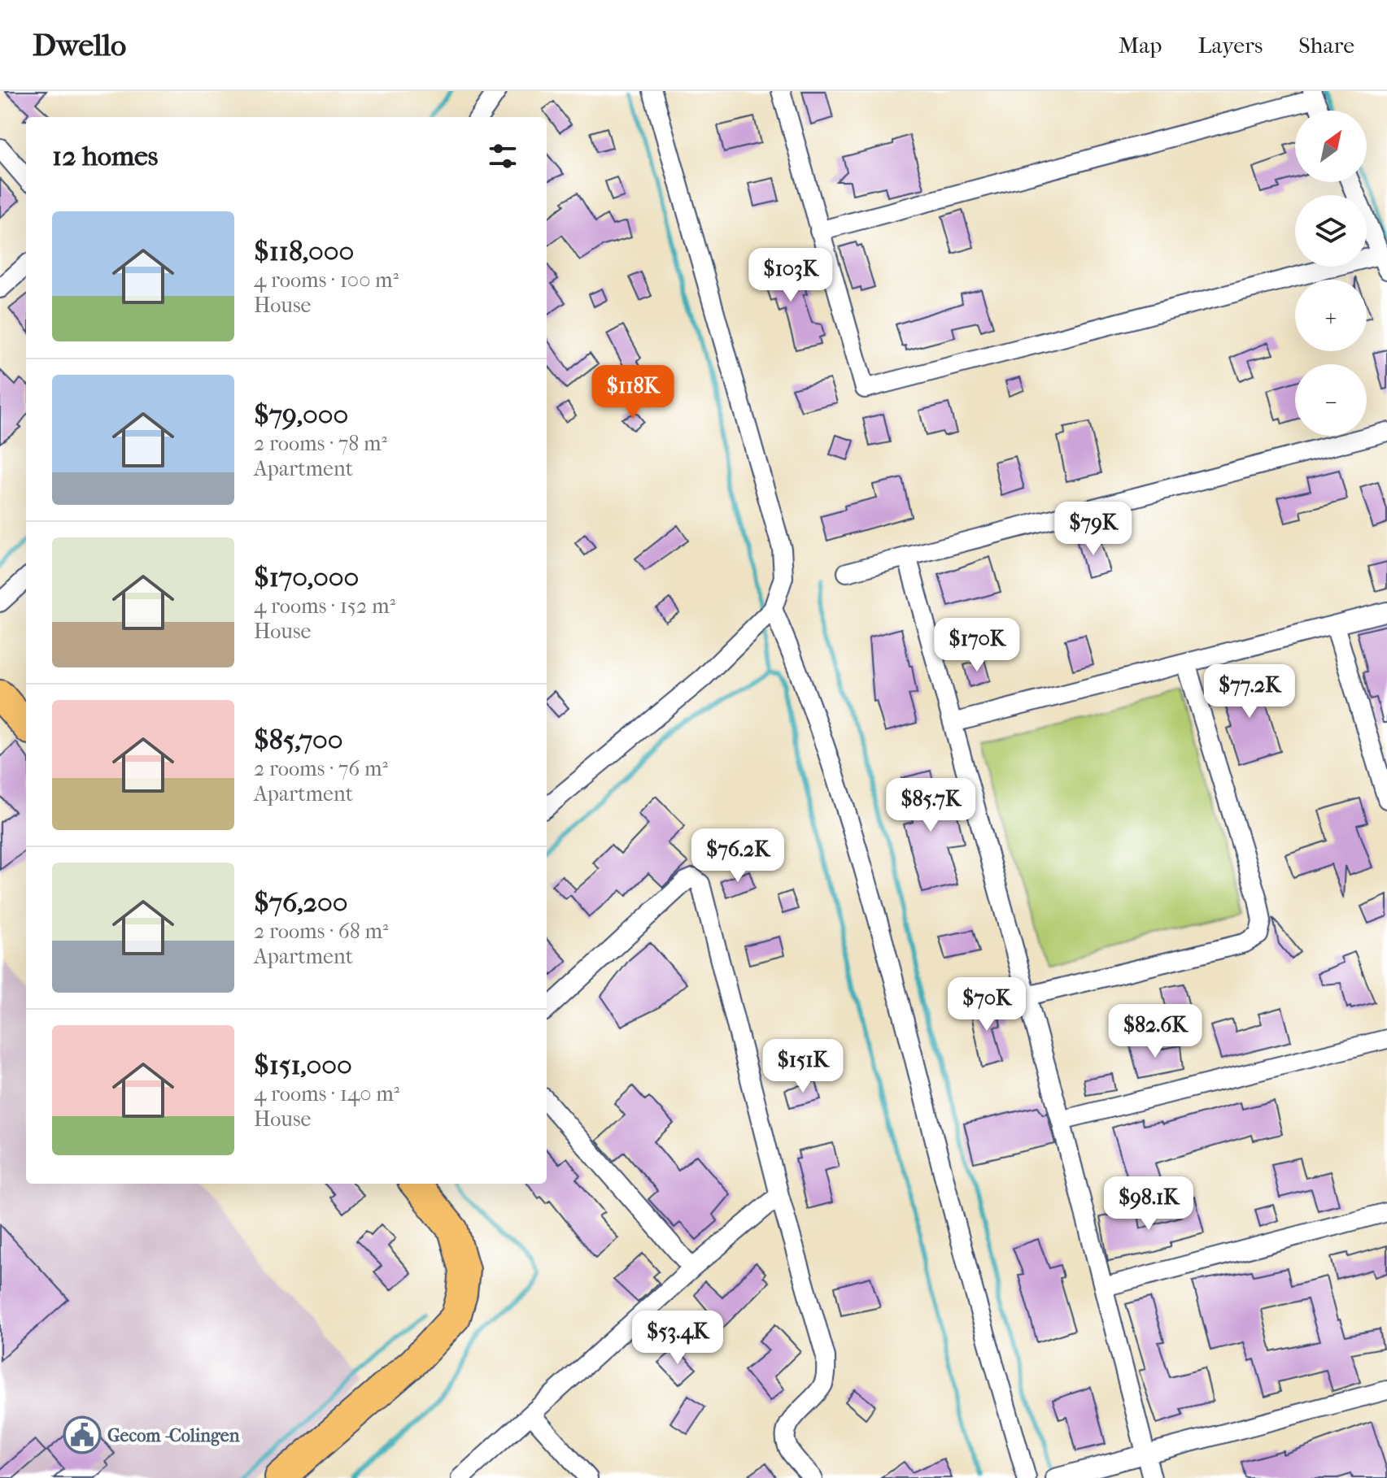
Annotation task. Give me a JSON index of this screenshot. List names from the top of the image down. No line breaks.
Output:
{"places":{"public building":["Gecom -Colingen"]},"north":"top right","page":{"header":"Dwello","nav":["Map","Layers","Share"],"map_buttons":["+","−"],"heading":"12 homes","list":[{"name":"$118,000","note":"4 rooms · 100 m² · House"},{"name":"$79,000","note":"2 rooms · 78 m² · Apartment"},{"name":"$170,000","note":"4 rooms · 152 m² · House"},{"name":"$85,700","note":"2 rooms · 76 m² · Apartment"},{"name":"$76,200","note":"2 rooms · 68 m² · Apartment"},{"name":"$151,000","note":"4 rooms · 140 m² · House"}],"price":["$103K","$118K","$79K","$170K","$77.2K","$85.7K","$76.2K","$70K","$82.6K","$151K","$98.1K","$53.4K"]}}
